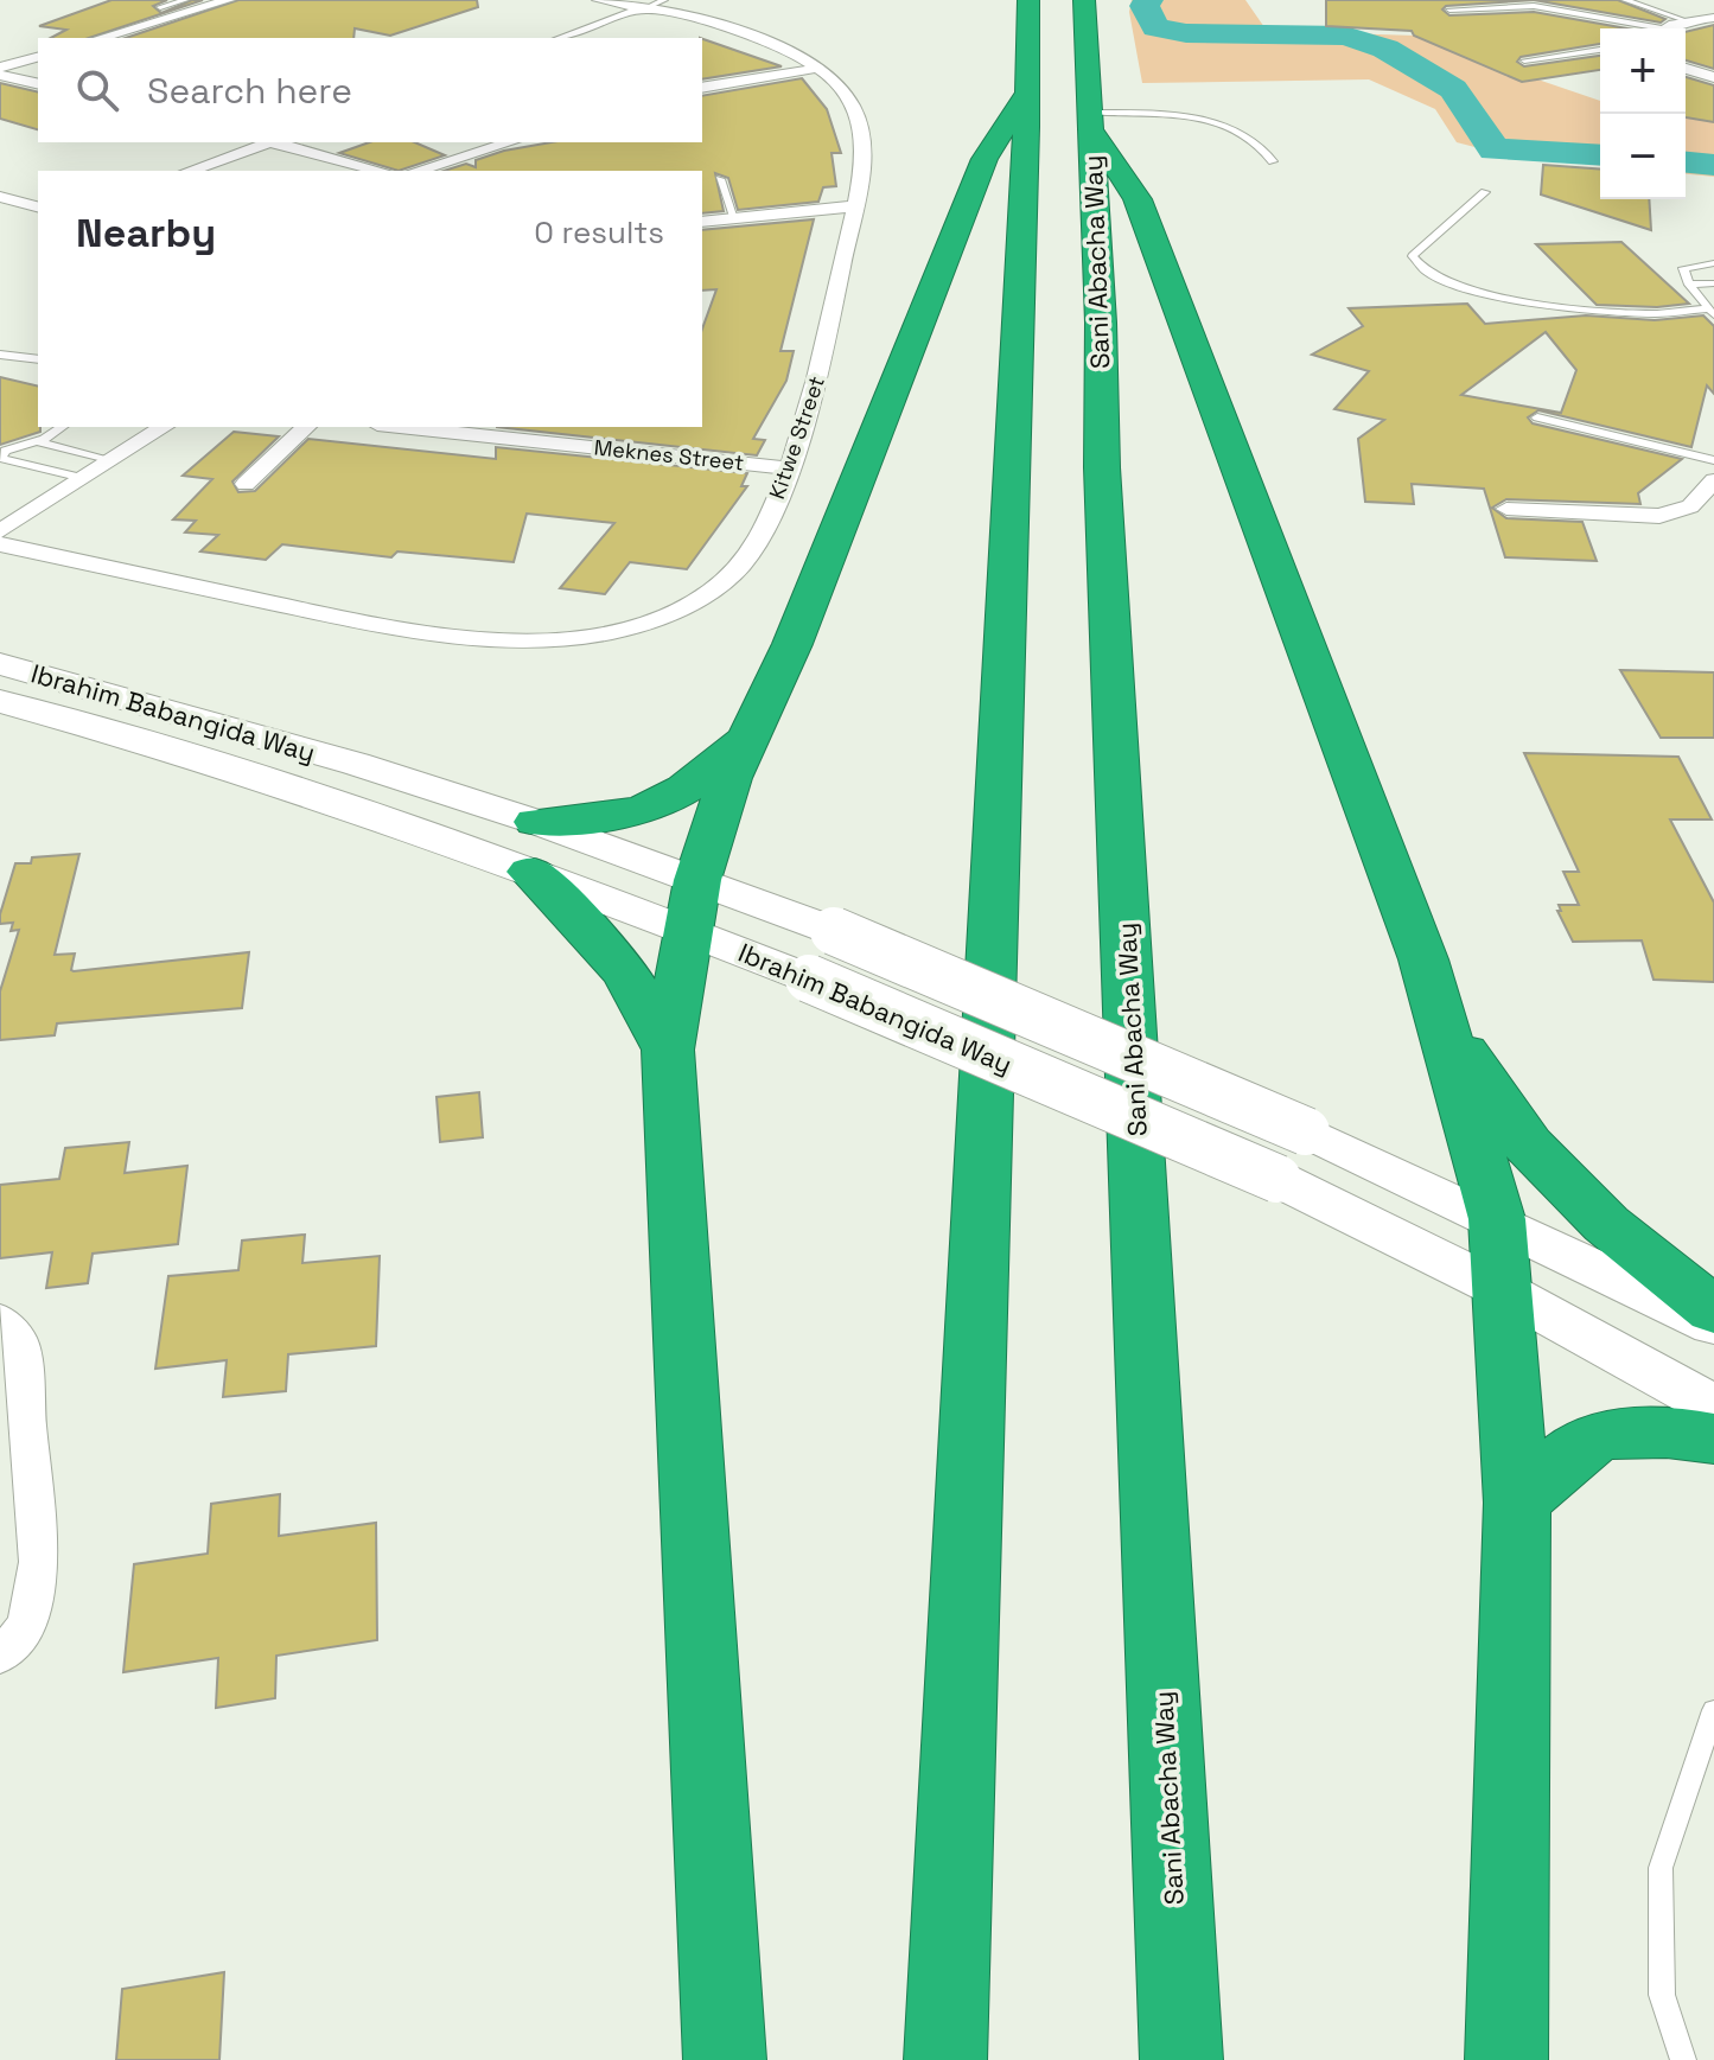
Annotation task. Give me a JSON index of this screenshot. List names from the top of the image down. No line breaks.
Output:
{"streets":{"highway":["Sani Abacha Way"],"main road":["Ibrahim Babangida Way"],"street":["Kitwe Street","Meknes Street"]},"crossings":[["Kitwe Street","Meknes Street"]],"page":{"map_buttons":["+","−"],"search":"Search here","heading":["Nearby","0 results"]}}
